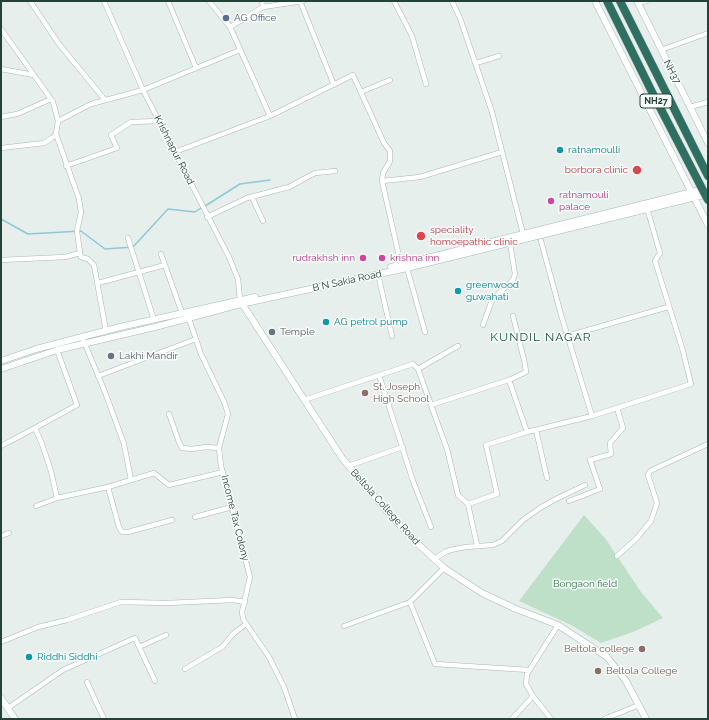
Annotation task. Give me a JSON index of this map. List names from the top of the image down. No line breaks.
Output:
{"streets":{"highway":["NH27"],"main road":["NH37","B N Sakia Road","Beltola College Road"],"street":["Krishnapur Road","Income Tax Colony"]},"crossings":[["Krishnapur Road","B N Sakia Road"],["Krishnapur Road","Beltola College Road"],["B N Sakia Road","Beltola College Road"],["B N Sakia Road","Income Tax Colony"]],"districts":["KUNDIL NAGAR"],"parks":["Bongaon field"],"places":["AG Office","ratnamoulli","borbora clinic","ratnamouli palace","speciality homoepathic clinic","rudrakhsh inn","krishna inn","greenwood guwahati","AG petrol pump","Temple","Lakhi Mandir","St. Joseph High School","Beltola college","Riddhi Siddhi","Beltola College"]}
